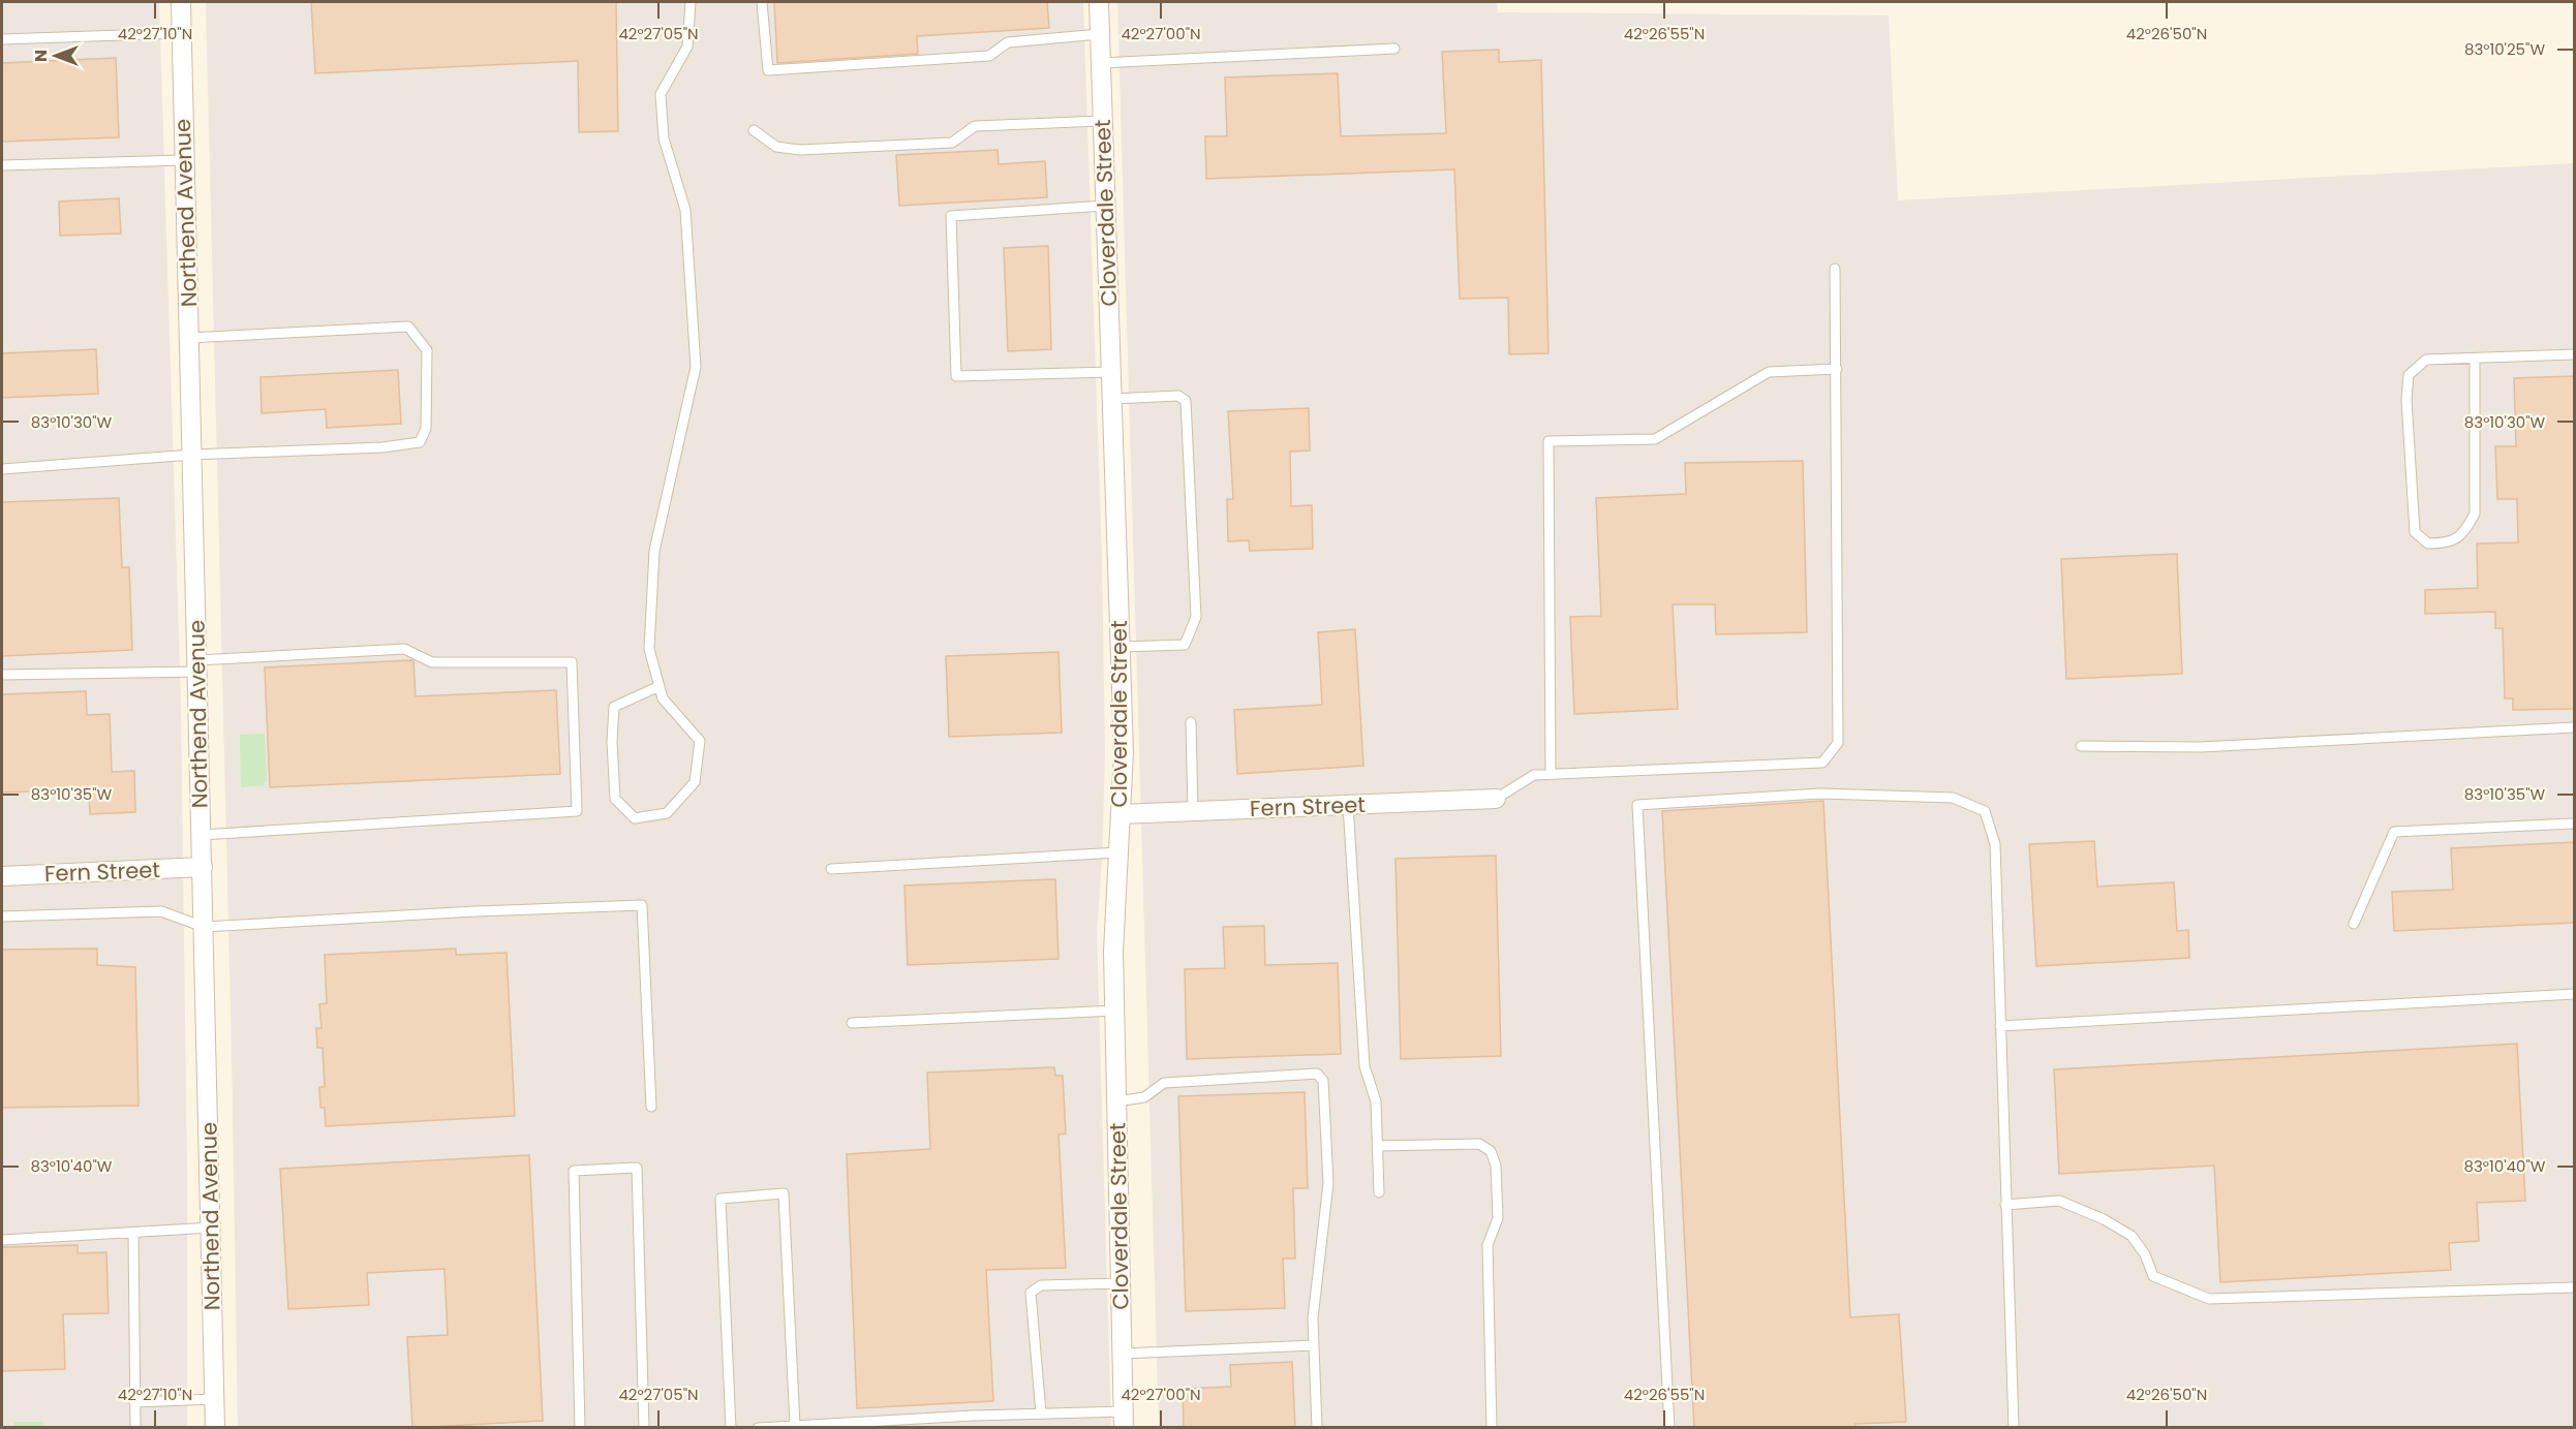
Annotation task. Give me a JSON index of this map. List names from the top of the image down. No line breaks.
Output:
{"streets":{"street":["Northend Avenue","Cloverdale Street","Fern Street"]},"crossings":[["Northend Avenue","Fern Street"],["Cloverdale Street","Fern Street"]],"north":"left","coordinates":["42°27'10\"N","42°27'05\"N","42°27'00\"N","42°26'55\"N","42°26'50\"N","83°10'25\"W","83°10'30\"W","83°10'35\"W","83°10'40\"W"]}
